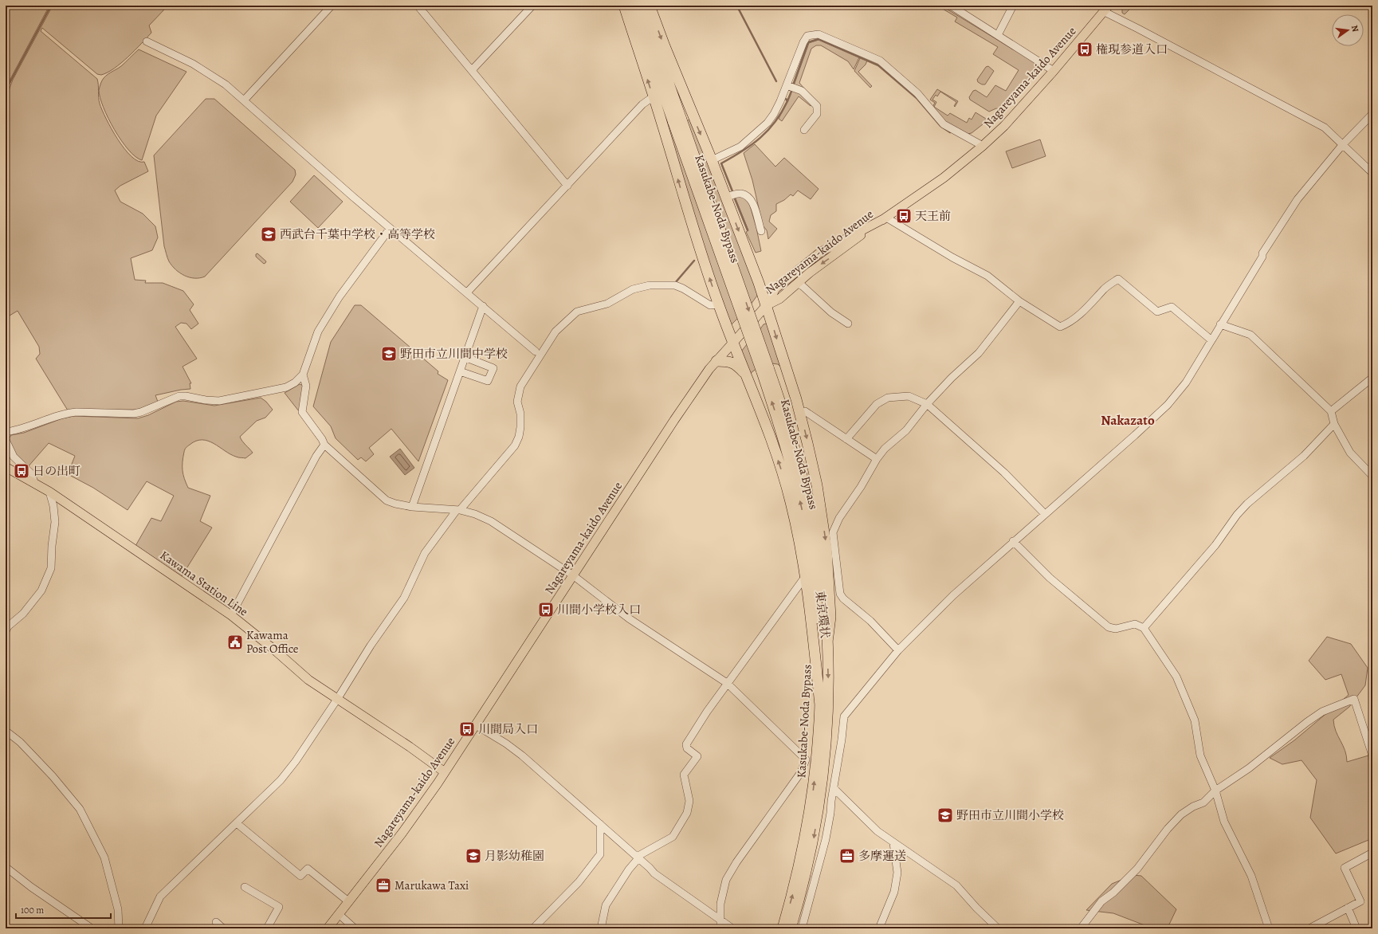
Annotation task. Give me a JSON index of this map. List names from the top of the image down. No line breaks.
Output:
{"streets":{"highway":["Kasukabe-Noda Bypass","東京環状"],"main road":["Nagareyama-kaido Avenue","Kawama Station Line"]},"crossings":[["Nagareyama-kaido Avenue","Kawama Station Line"],["Nagareyama-kaido Avenue","東京環状"],["Kasukabe-Noda Bypass","東京環状"]],"districts":["Nakazato"],"places":{"bus stop":["権現参道入口","天王前","日の出町","川間小学校入口","川間局入口"],"school or university":["西武台千葉中学校・高等学校","野田市立川間中学校","野田市立川間小学校","月影幼稚園"],"public building":["Kawama Post Office"],"office":["多摩運送","Marukawa Taxi"]},"scale_bar":"100 m","north":"right"}
